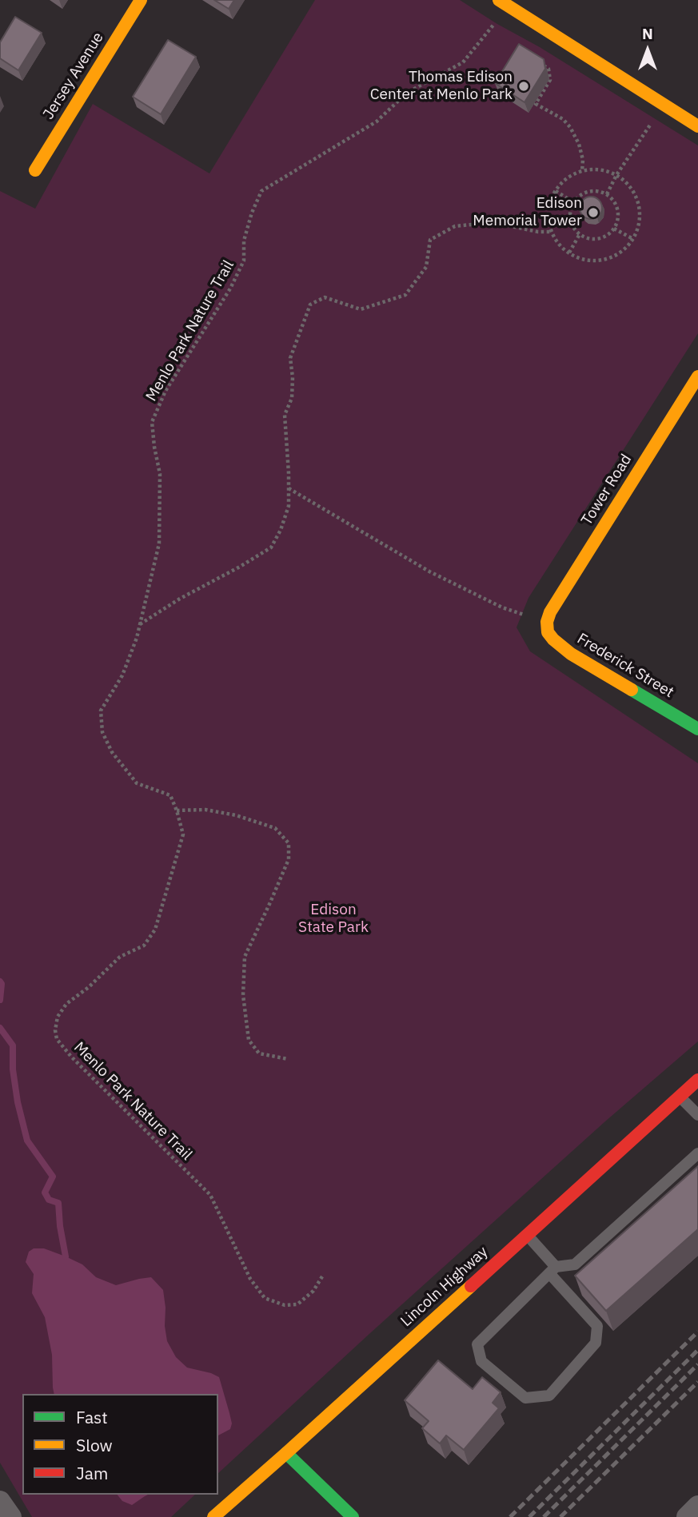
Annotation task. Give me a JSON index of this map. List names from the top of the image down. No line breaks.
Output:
{"streets":{"street":["Jersey Avenue","Tower Road","Frederick Street","Lincoln Highway"],"path":["Menlo Park Nature Trail"]},"crossings":[["Tower Road","Frederick Street"]],"parks":["Edison State Park"],"places":["Thomas Edison Center at Menlo Park","Edison Memorial Tower"],"legend":["Fast","Slow","Jam"],"north":"top"}
